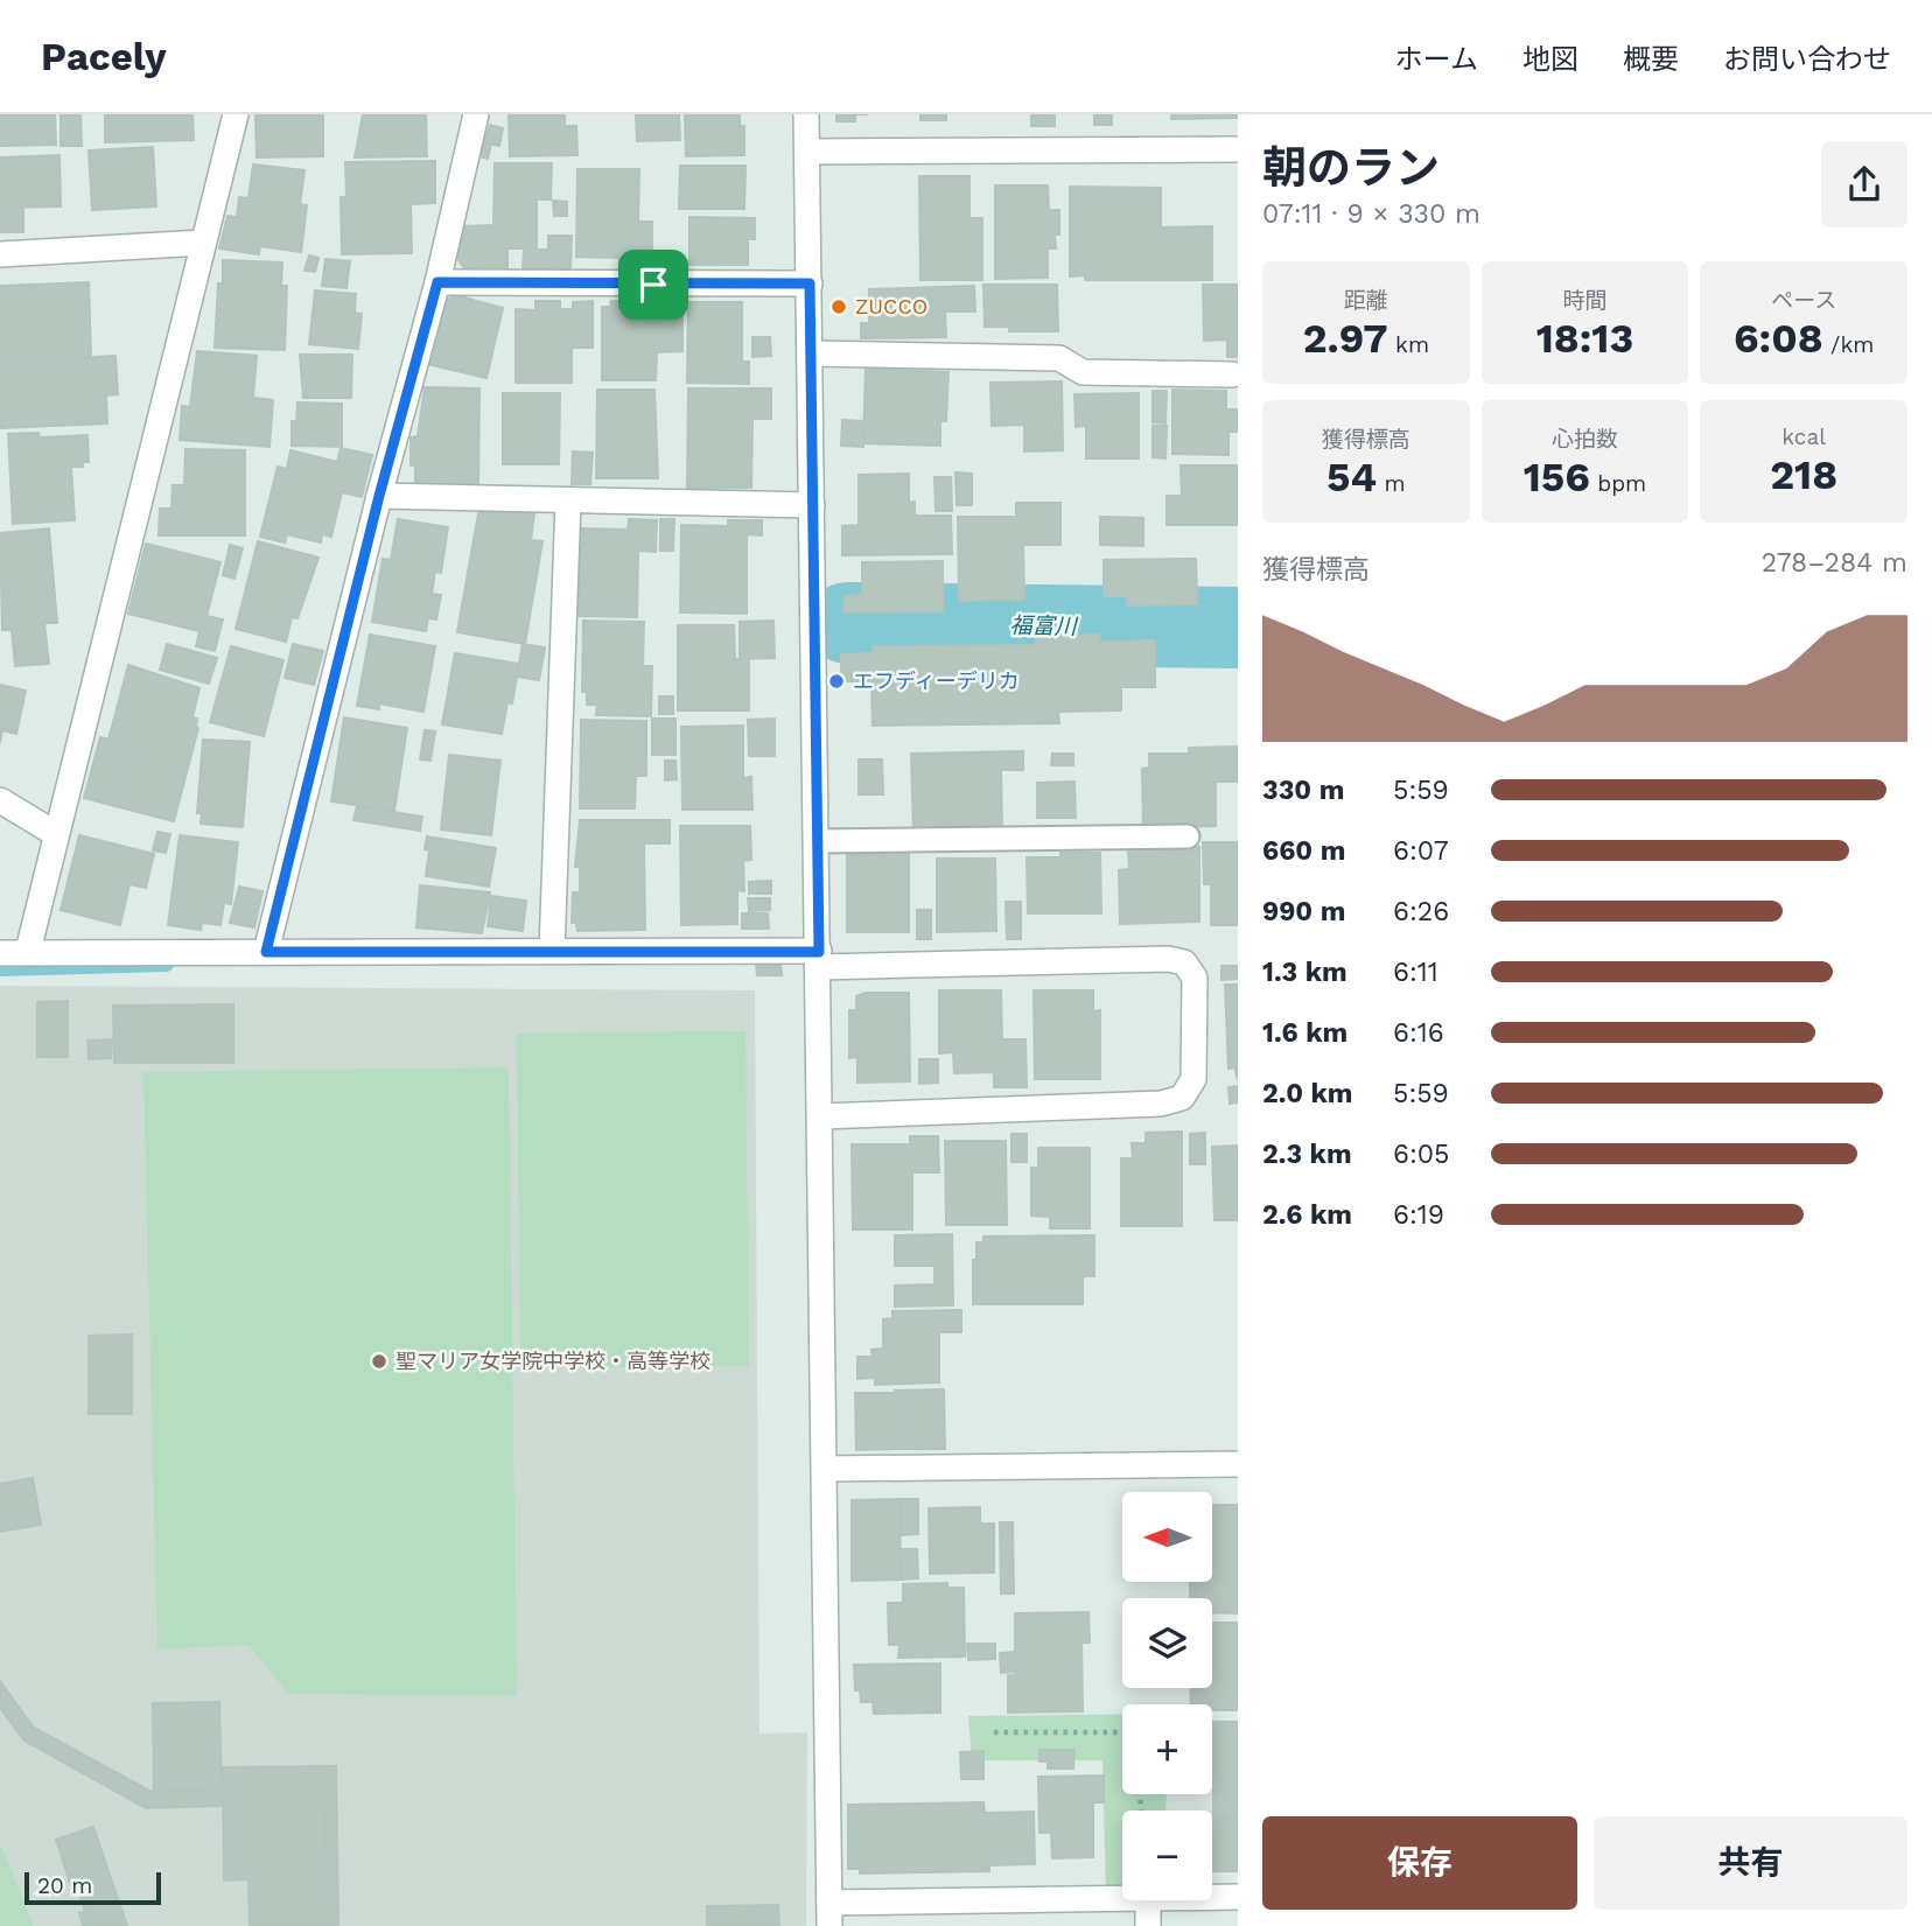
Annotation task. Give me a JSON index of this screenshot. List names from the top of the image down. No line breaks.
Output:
{"water":["福富川"],"places":["ZUCCO","エフディーデリカ","聖マリア女学院中学校・高等学校"],"scale_bar":"20 m","north":"left","page":{"header":"Pacely","nav":["ホーム","地図","概要","お問い合わせ"],"heading":["朝のラン","07:11 · 9 × 330 m"],"stats":[["距離","2.97 km"],["時間","18:13"],["ペース","6:08 /km"],["獲得標高","54 m"],["心拍数","156 bpm"],["kcal","218"]],"chart":["獲得標高","278–284 m"],"list":[{"name":"330 m","note":"5:59"},{"name":"660 m","note":"6:07"},{"name":"990 m","note":"6:26"},{"name":"1.3 km","note":"6:11"},{"name":"1.6 km","note":"6:16"},{"name":"2.0 km","note":"5:59"},{"name":"2.3 km","note":"6:05"},{"name":"2.6 km","note":"6:19"}],"map_buttons":["+","−"],"buttons":["保存","共有"],"scale":"20 m"}}
